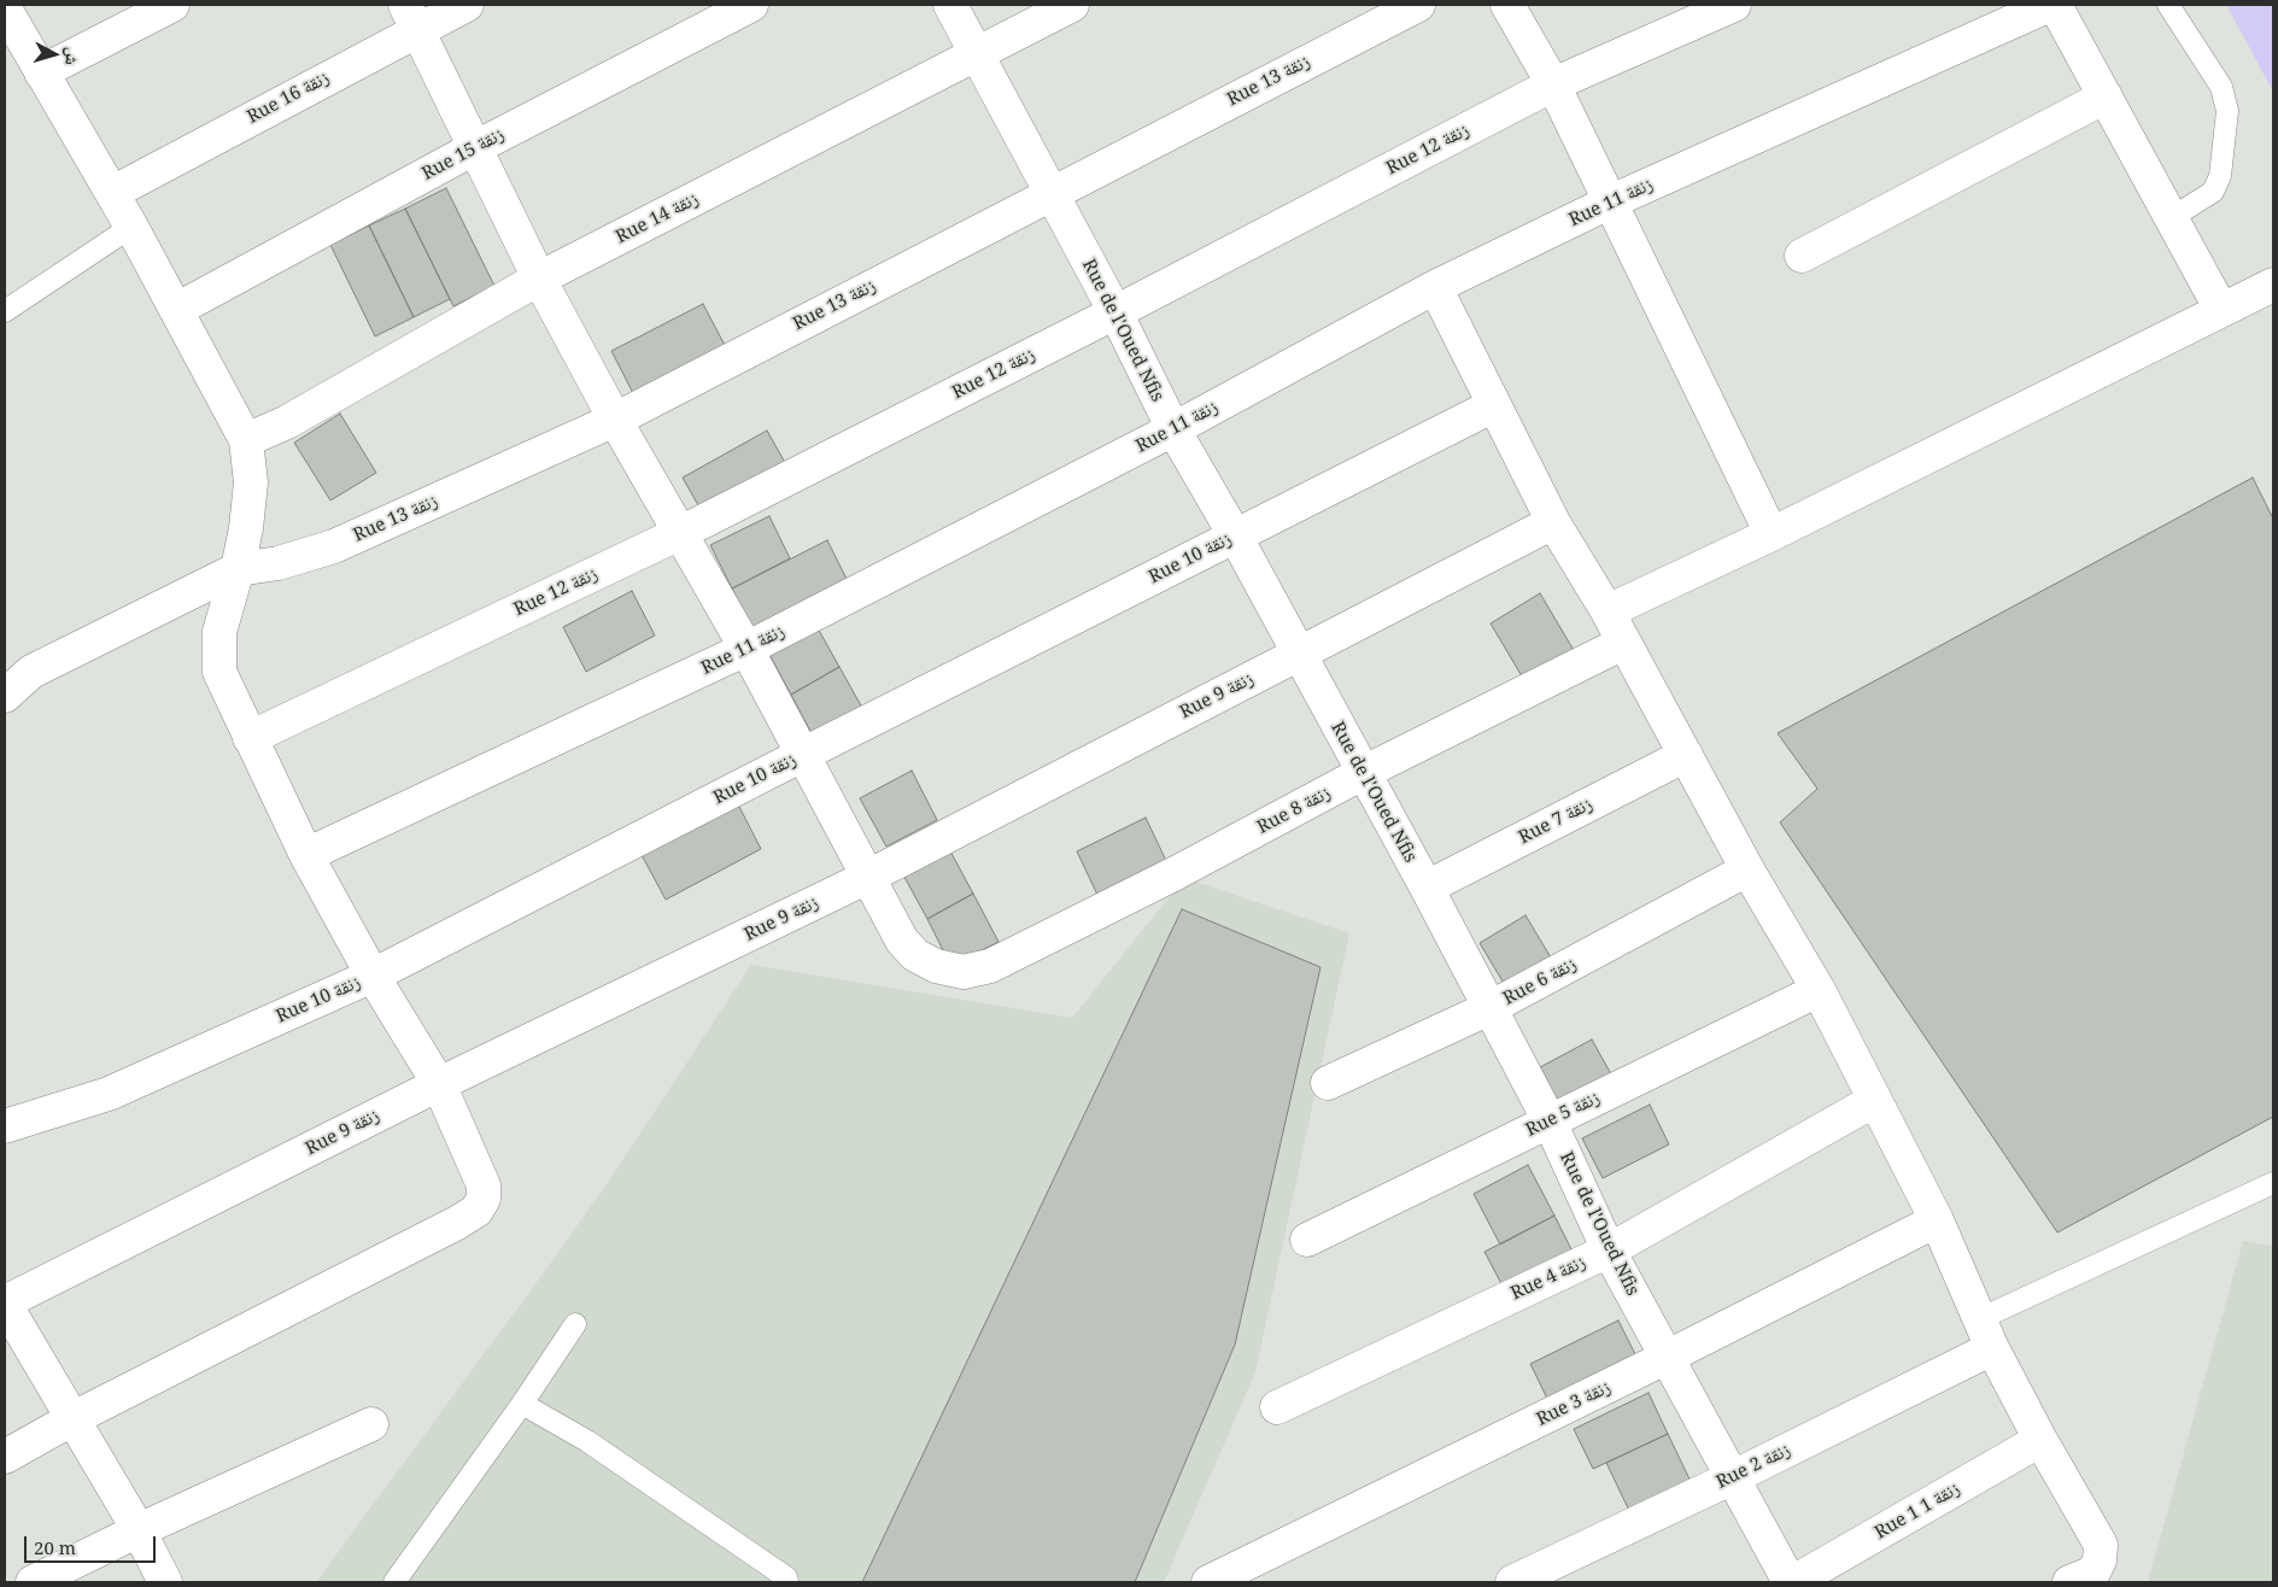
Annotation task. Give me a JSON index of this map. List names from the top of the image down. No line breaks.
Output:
{"streets":{"street":["Rue 13 زنقة","Rue 16 زنقة","Rue 12 زنقة","Rue 15 زنقة","Rue 11 زنقة","Rue 14 زنقة","Rue de l'Oued Nfis","Rue 10 زنقة","Rue 9 زنقة","Rue 8 زنقة","Rue 7 زنقة","Rue 6 زنقة","Rue 5 زنقة","Rue 4 زنقة","Rue 3 زنقة","Rue 2 زنقة","Rue 1 زنقة 1"]},"crossings":[["Rue 13 زنقة","Rue de l'Oued Nfis"],["Rue 12 زنقة","Rue de l'Oued Nfis"],["Rue 11 زنقة","Rue de l'Oued Nfis"],["Rue 14 زنقة","Rue de l'Oued Nfis"],["Rue de l'Oued Nfis","Rue 10 زنقة"],["Rue de l'Oued Nfis","Rue 9 زنقة"],["Rue de l'Oued Nfis","Rue 8 زنقة"],["Rue de l'Oued Nfis","Rue 7 زنقة"],["Rue de l'Oued Nfis","Rue 6 زنقة"],["Rue de l'Oued Nfis","Rue 5 زنقة"],["Rue de l'Oued Nfis","Rue 4 زنقة"],["Rue de l'Oued Nfis","Rue 3 زنقة"],["Rue de l'Oued Nfis","Rue 2 زنقة"],["Rue de l'Oued Nfis","Rue 1 زنقة 1"],["Rue 9 زنقة","Rue 8 زنقة"]],"scale_bar":"20 m","north":"right"}
